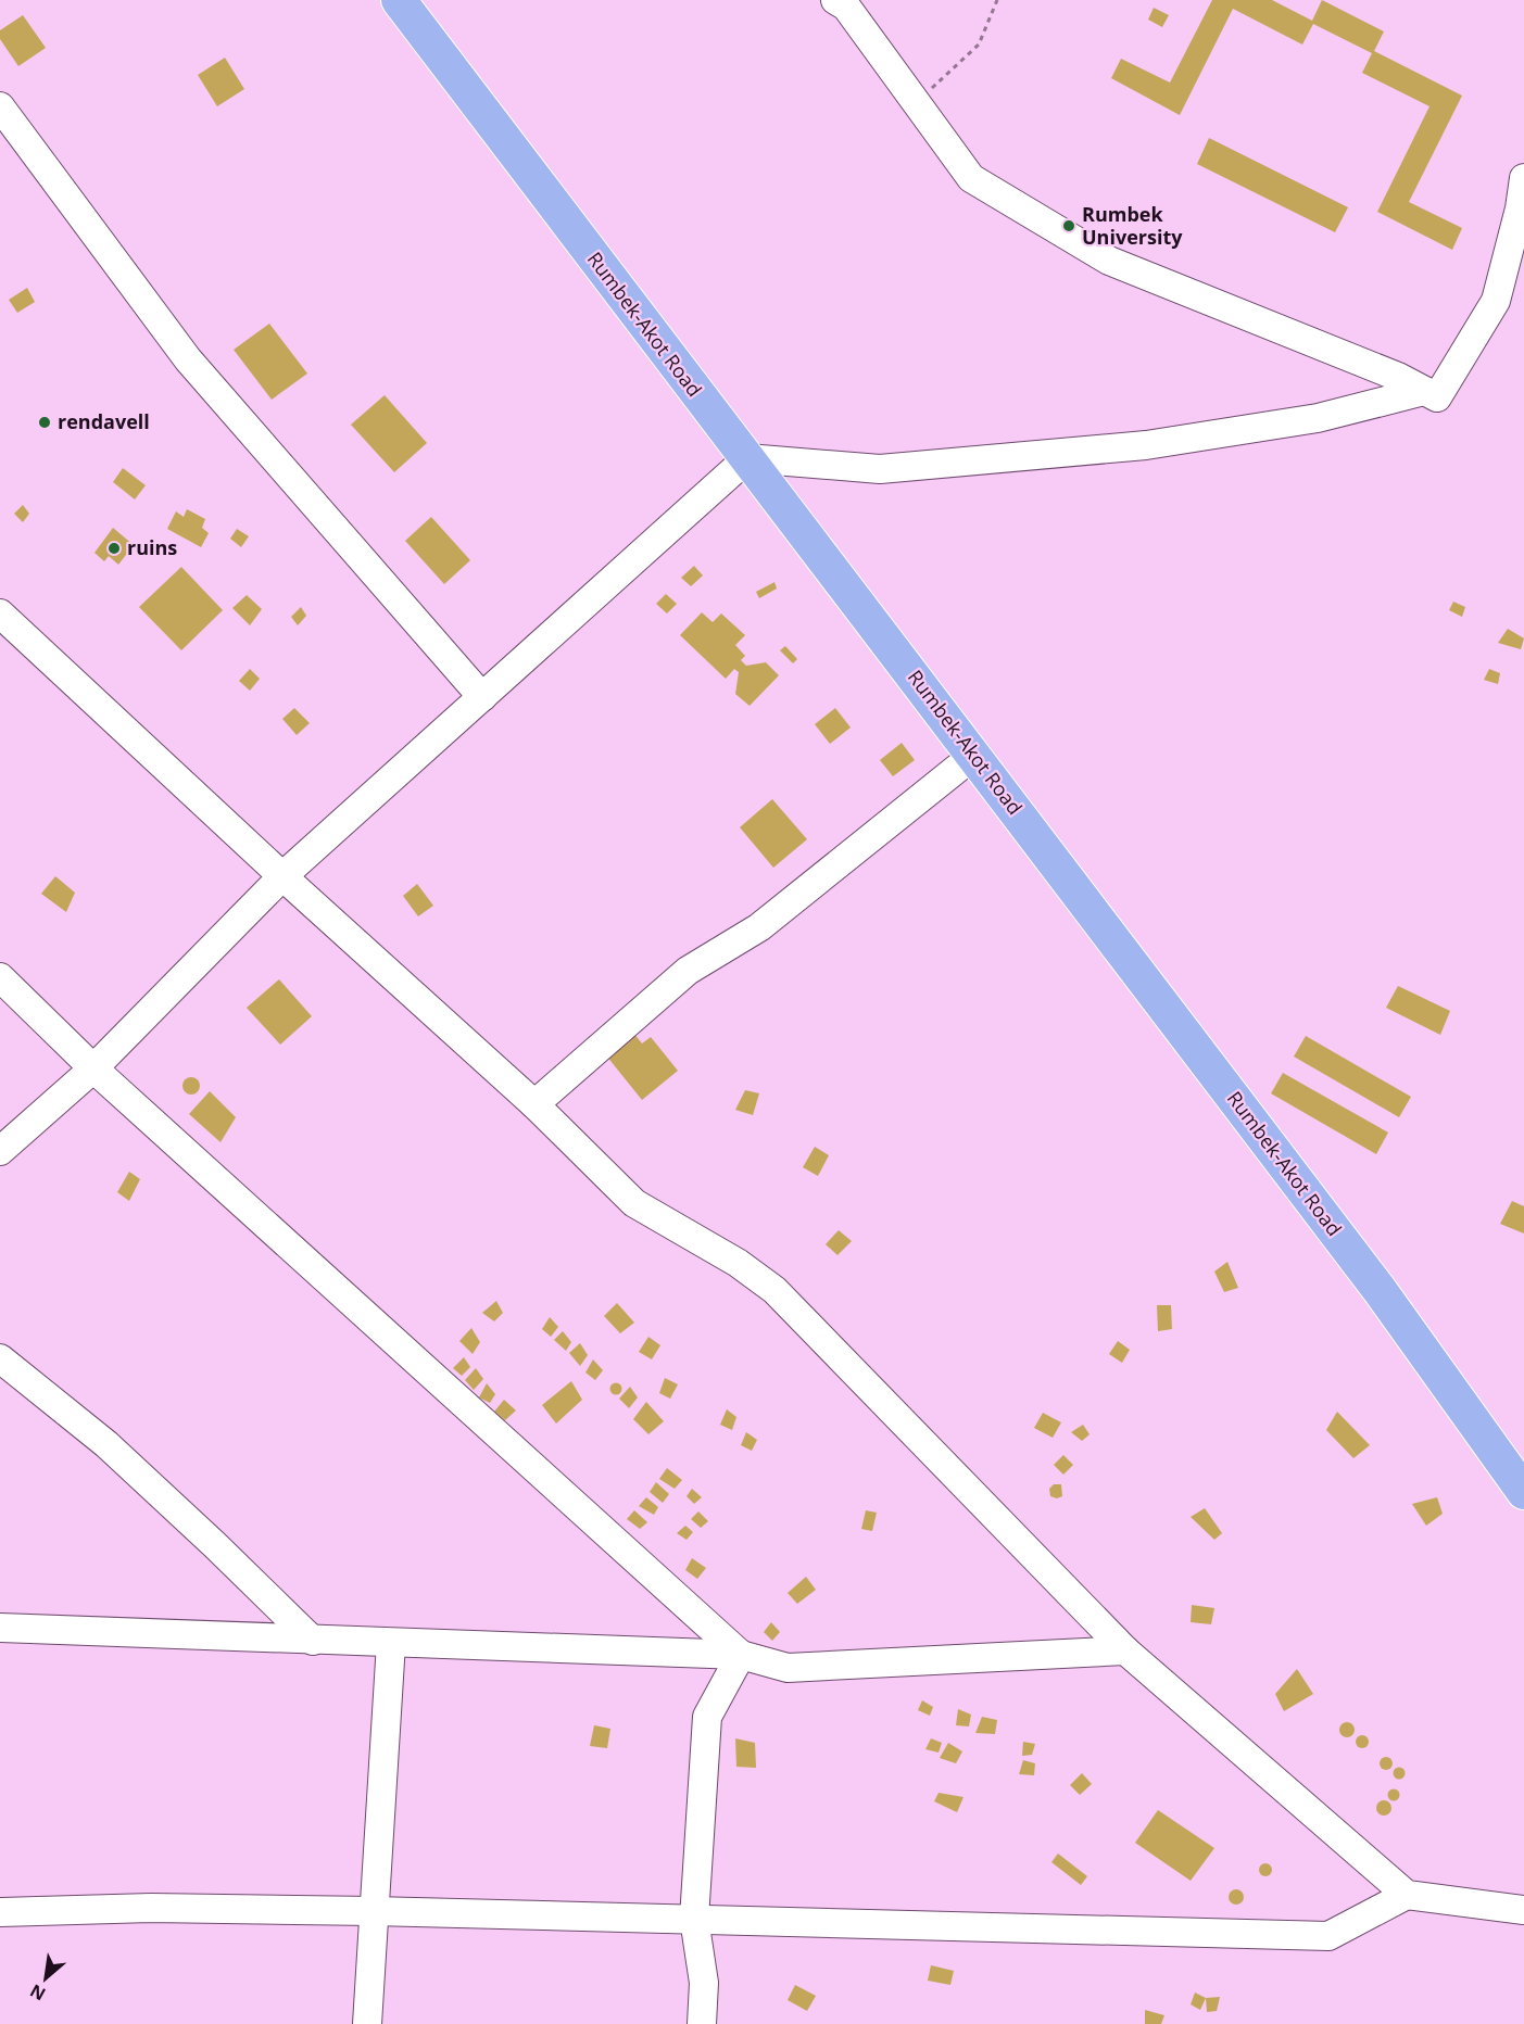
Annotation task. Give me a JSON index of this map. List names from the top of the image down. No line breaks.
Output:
{"streets":{"main road":["Rumbek-Akot Road"]},"places":["Rumbek University","rendavell","ruins"],"north":"bottom left"}
